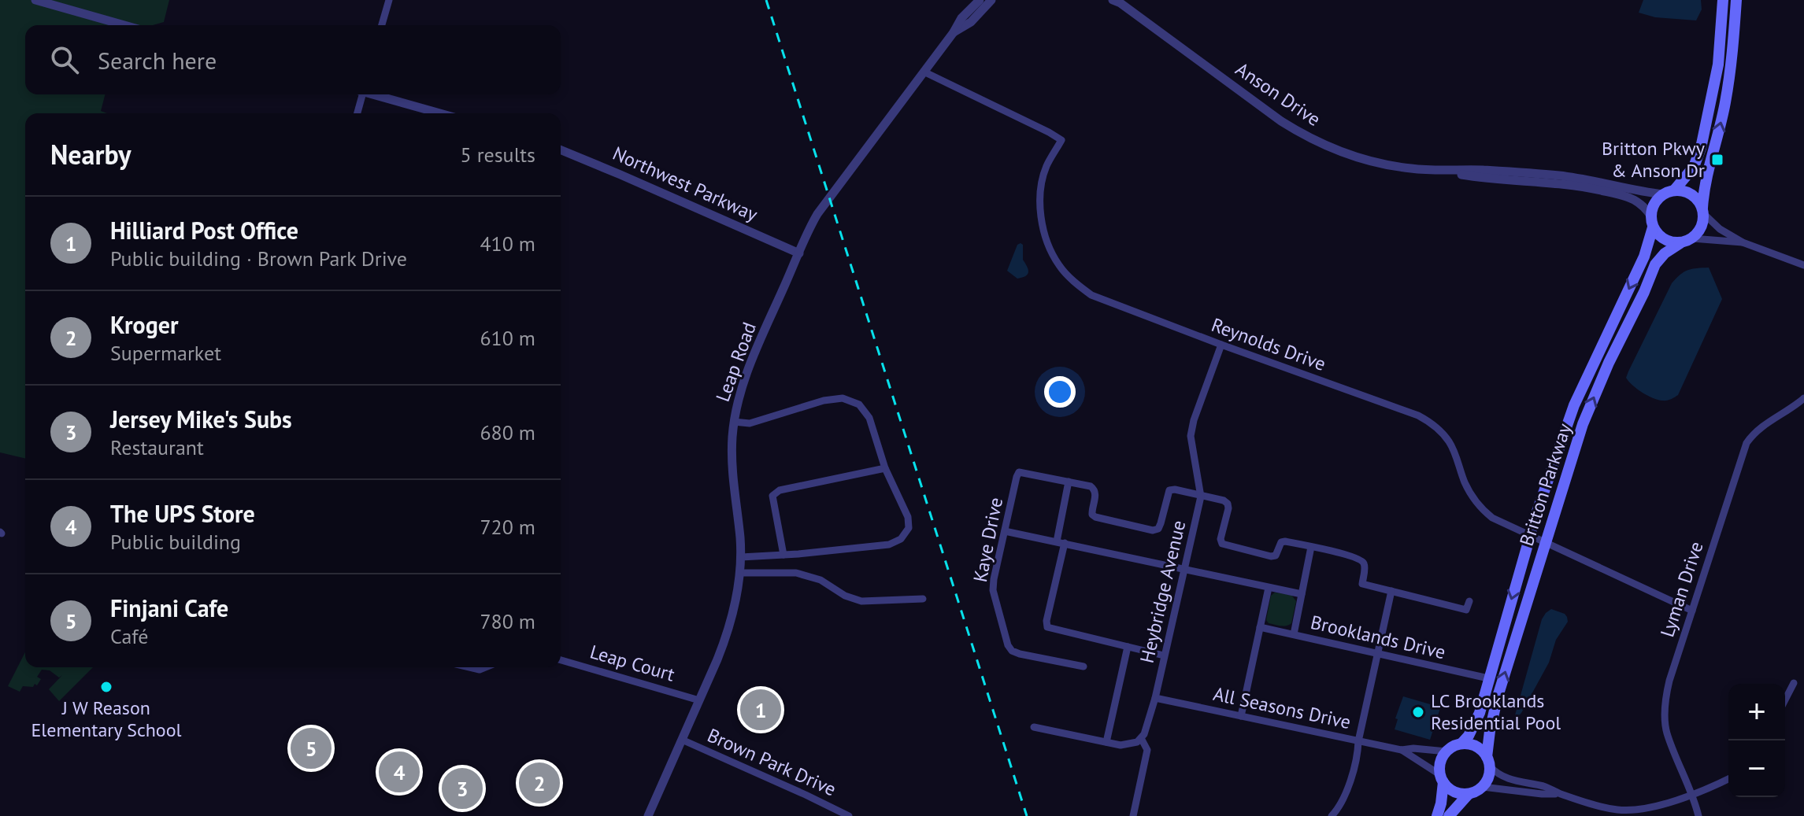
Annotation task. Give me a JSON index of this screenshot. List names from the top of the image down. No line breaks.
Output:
{"streets":{"main road":["Britton Parkway"],"street":["Anson Drive","Northwest Parkway","Reynolds Drive","Leap Road","Kaye Drive","Lyman Drive","Heybridge Avenue","Brooklands Drive","Leap Court","All Seasons Drive","Brown Park Drive"]},"crossings":[["Anson Drive","Britton Parkway"],["Northwest Parkway","Leap Road"],["Reynolds Drive","Leap Road"],["Reynolds Drive","Britton Parkway"],["Reynolds Drive","Lyman Drive"],["Reynolds Drive","Heybridge Avenue"],["Leap Road","Leap Court"],["Leap Road","Brown Park Drive"],["Britton Parkway","Brooklands Drive"],["Britton Parkway","All Seasons Drive"],["Kaye Drive","Brooklands Drive"],["Heybridge Avenue","Brooklands Drive"],["Heybridge Avenue","All Seasons Drive"]],"places":{"transit":["Britton Pkwy & Anson Dr"],"other":["J W Reason Elementary School","LC Brooklands Residential Pool"]},"page":{"search":"Search here","heading":["Nearby","5 results"],"list":[{"mark":"1","name":"Hilliard Post Office","note":"Public building · Brown Park Drive","value":"410 m"},{"mark":"2","name":"Kroger","note":"Supermarket","value":"610 m"},{"mark":"3","name":"Jersey Mike's Subs","note":"Restaurant","value":"680 m"},{"mark":"4","name":"The UPS Store","note":"Public building","value":"720 m"},{"mark":"5","name":"Finjani Cafe","note":"Café","value":"780 m"}],"map_buttons":["+","−"],"pins":["1","5","4","2","3"]}}
